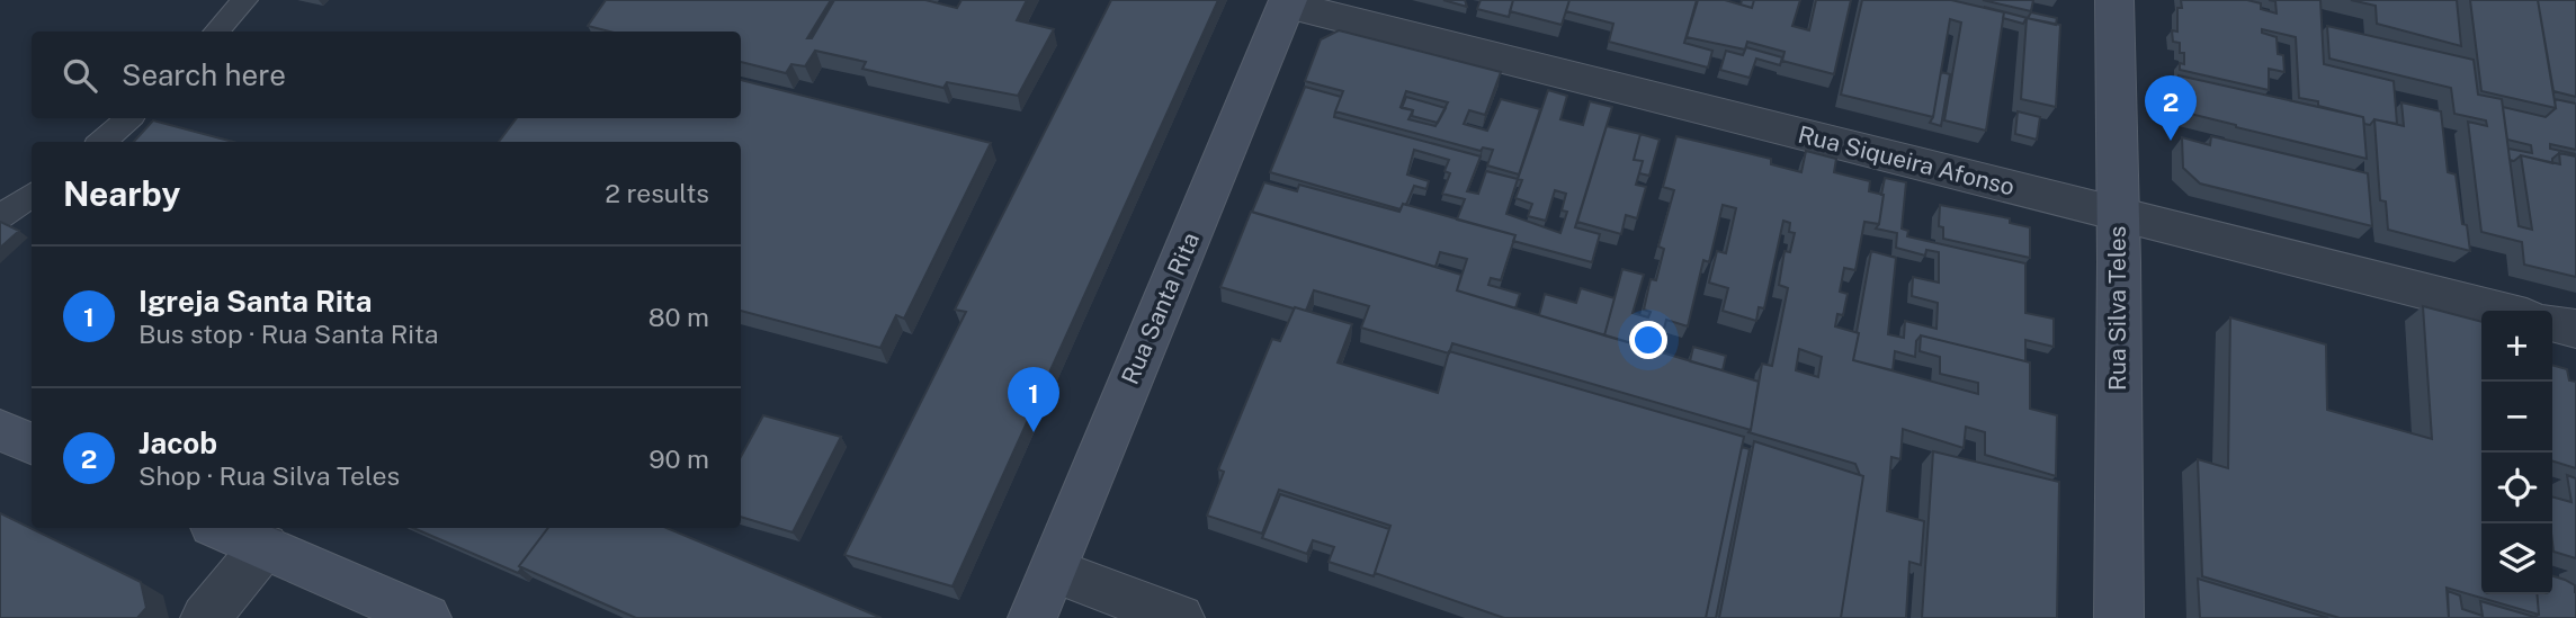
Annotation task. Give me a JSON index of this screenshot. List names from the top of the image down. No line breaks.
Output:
{"streets":{"main road":["Rua Santa Rita","Rua Silva Teles"],"street":["Rua Siqueira Afonso"]},"crossings":[["Rua Siqueira Afonso","Rua Santa Rita"],["Rua Siqueira Afonso","Rua Silva Teles"]],"page":{"search":"Search here","pins":["2","1"],"heading":["Nearby","2 results"],"list":[{"mark":"1","name":"Igreja Santa Rita","note":"Bus stop · Rua Santa Rita","value":"80 m"},{"mark":"2","name":"Jacob","note":"Shop · Rua Silva Teles","value":"90 m"}],"map_buttons":["+","−"]}}
